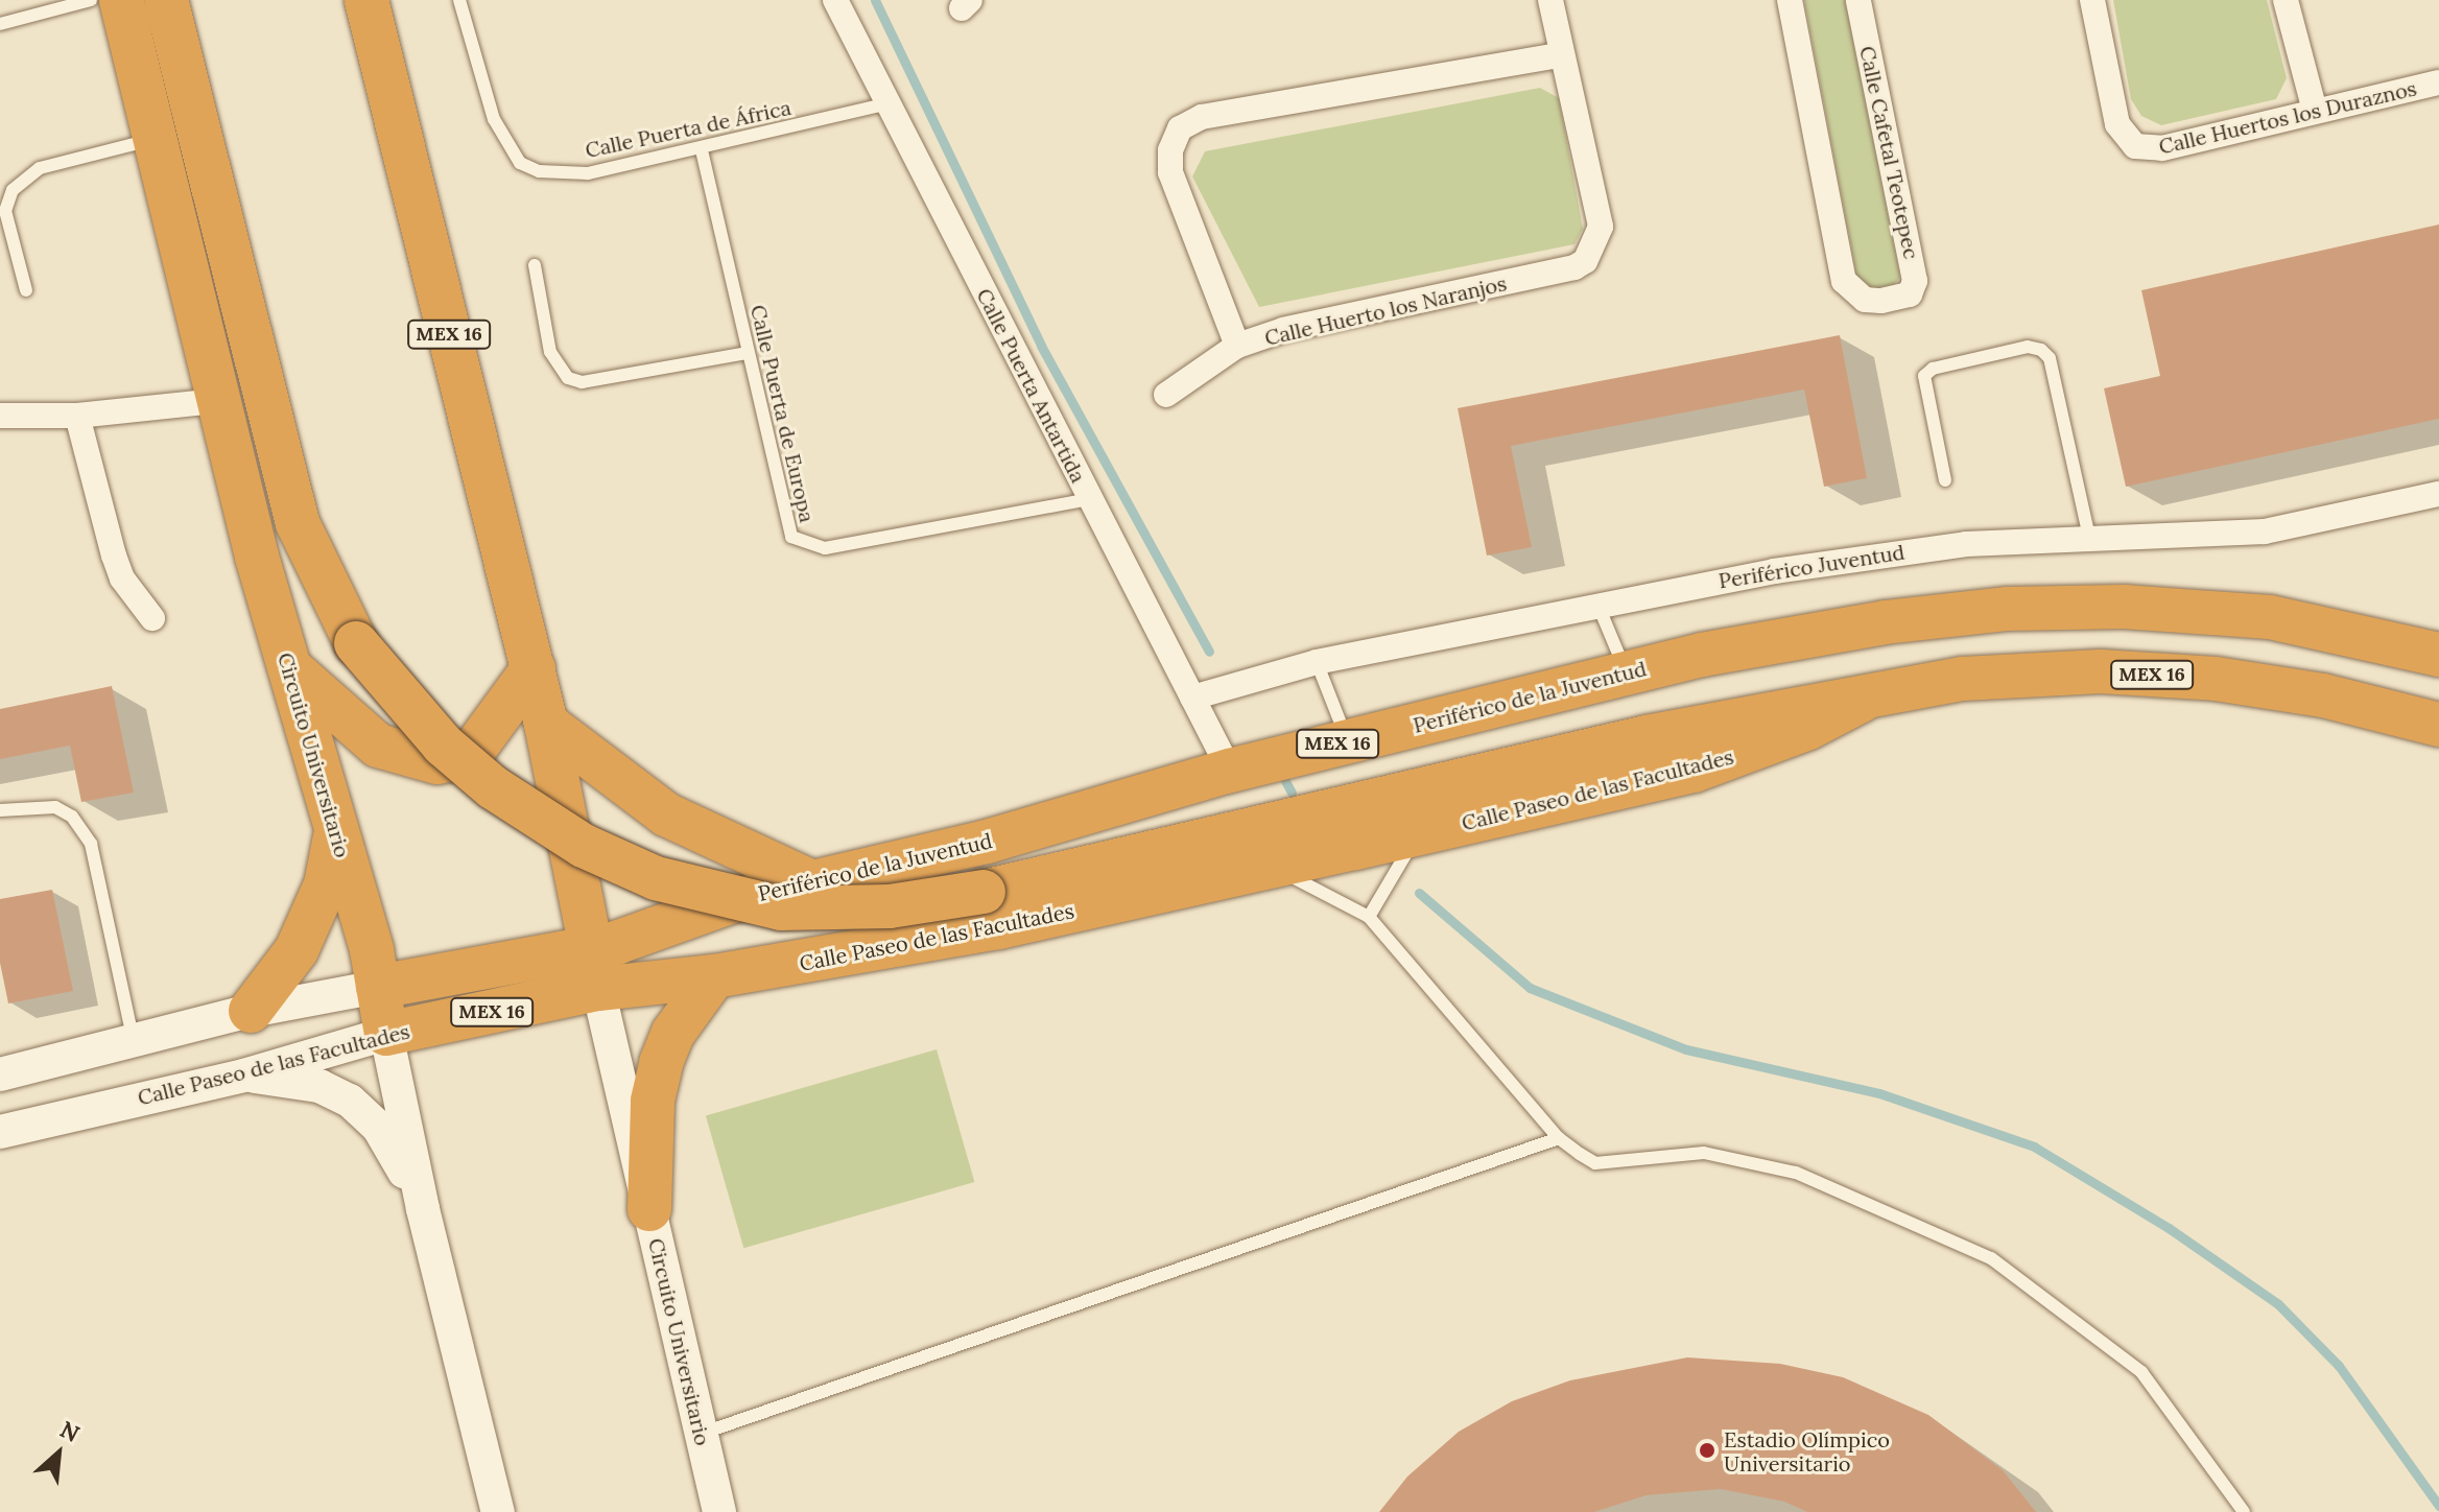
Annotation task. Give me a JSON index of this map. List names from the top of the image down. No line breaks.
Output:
{"streets":{"highway":["MEX 16","Periférico de la Juventud","Circuito Universitario","Calle Paseo de las Facultades"],"street":["Calle Huertos los Duraznos","Calle Cafetal Teotepec","Calle Huerto los Naranjos","Calle Puerta Antartida","Periférico Juventud"],"lane":["Calle Puerta de África","Calle Puerta de Europa"]},"crossings":[["Calle Puerta de África","Calle Puerta Antartida"],["Calle Puerta de África","Calle Puerta de Europa"],["MEX 16","Calle Paseo de las Facultades"],["Calle Puerta Antartida","Calle Puerta de Europa"],["Calle Puerta Antartida","Periférico Juventud"],["Calle Puerta Antartida","Periférico de la Juventud"],["Periférico de la Juventud","Circuito Universitario"],["Periférico de la Juventud","Calle Paseo de las Facultades"],["Circuito Universitario","Calle Paseo de las Facultades"]],"places":["Estadio Olímpico Universitario"],"north":"top right"}
